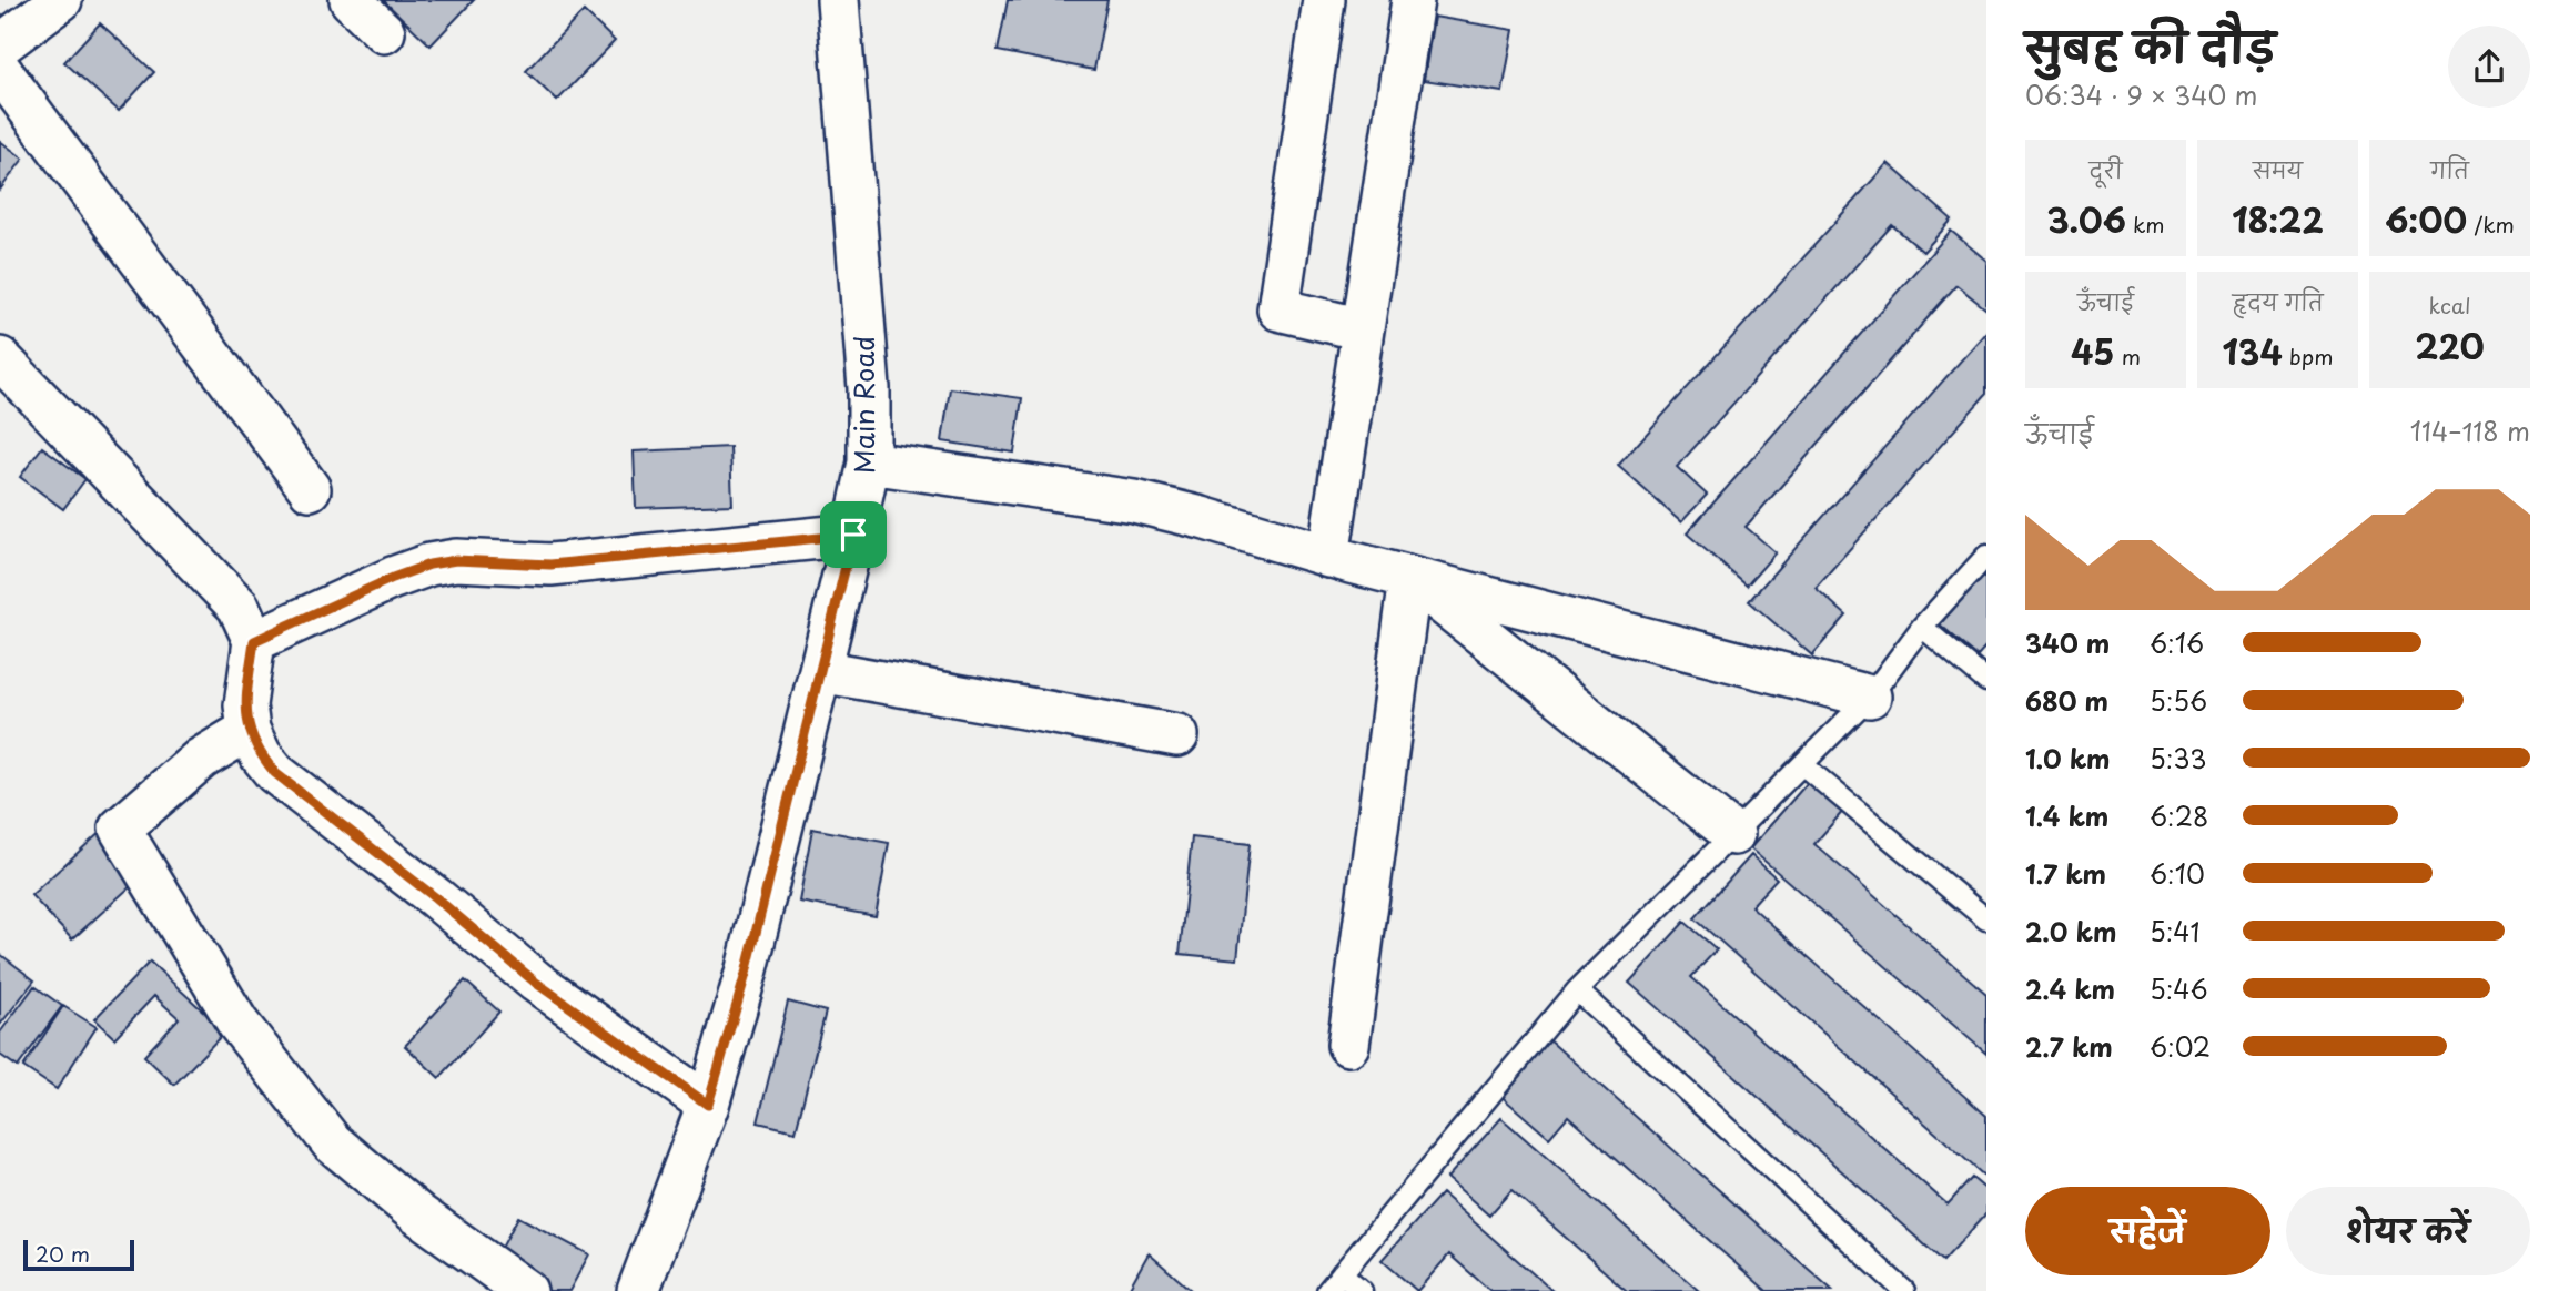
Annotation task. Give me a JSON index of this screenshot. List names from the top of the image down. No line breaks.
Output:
{"streets":{"street":["Main Road"]},"scale_bar":"20 m","page":{"heading":["सुबह की दौड़","06:34 · 9 × 340 m"],"stats":[["दूरी","3.06 km"],["समय","18:22"],["गति","6:00 /km"],["ऊँचाई","45 m"],["हृदय गति","134 bpm"],["kcal","220"]],"chart":["ऊँचाई","114–118 m"],"list":[{"name":"340 m","note":"6:16"},{"name":"680 m","note":"5:56"},{"name":"1.0 km","note":"5:33"},{"name":"1.4 km","note":"6:28"},{"name":"1.7 km","note":"6:10"},{"name":"2.0 km","note":"5:41"},{"name":"2.4 km","note":"5:46"},{"name":"2.7 km","note":"6:02"}],"buttons":["सहेजें","शेयर करें"],"scale":"20 m"}}
